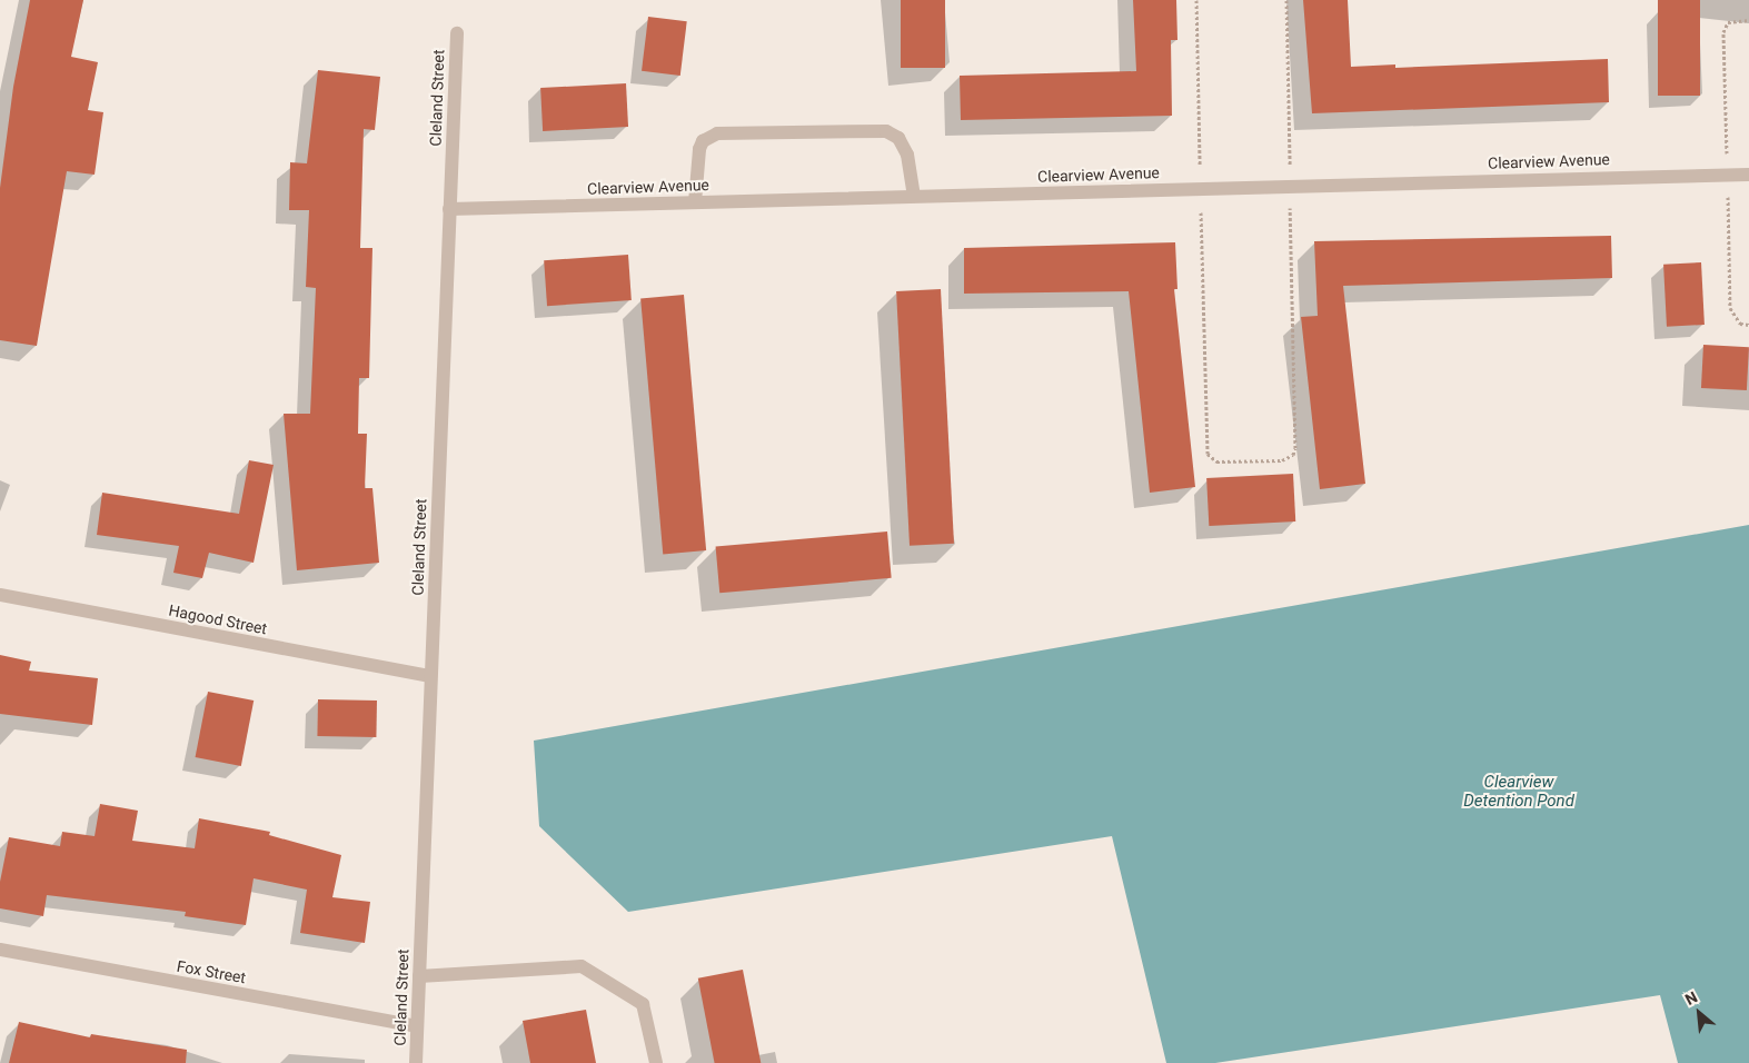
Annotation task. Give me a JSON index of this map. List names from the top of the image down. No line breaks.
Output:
{"streets":{"street":["Cleland Street","Clearview Avenue","Hagood Street","Fox Street"]},"crossings":[["Cleland Street","Clearview Avenue"],["Cleland Street","Hagood Street"],["Cleland Street","Fox Street"]],"water":["Clearview Detention Pond"],"north":"top left"}
